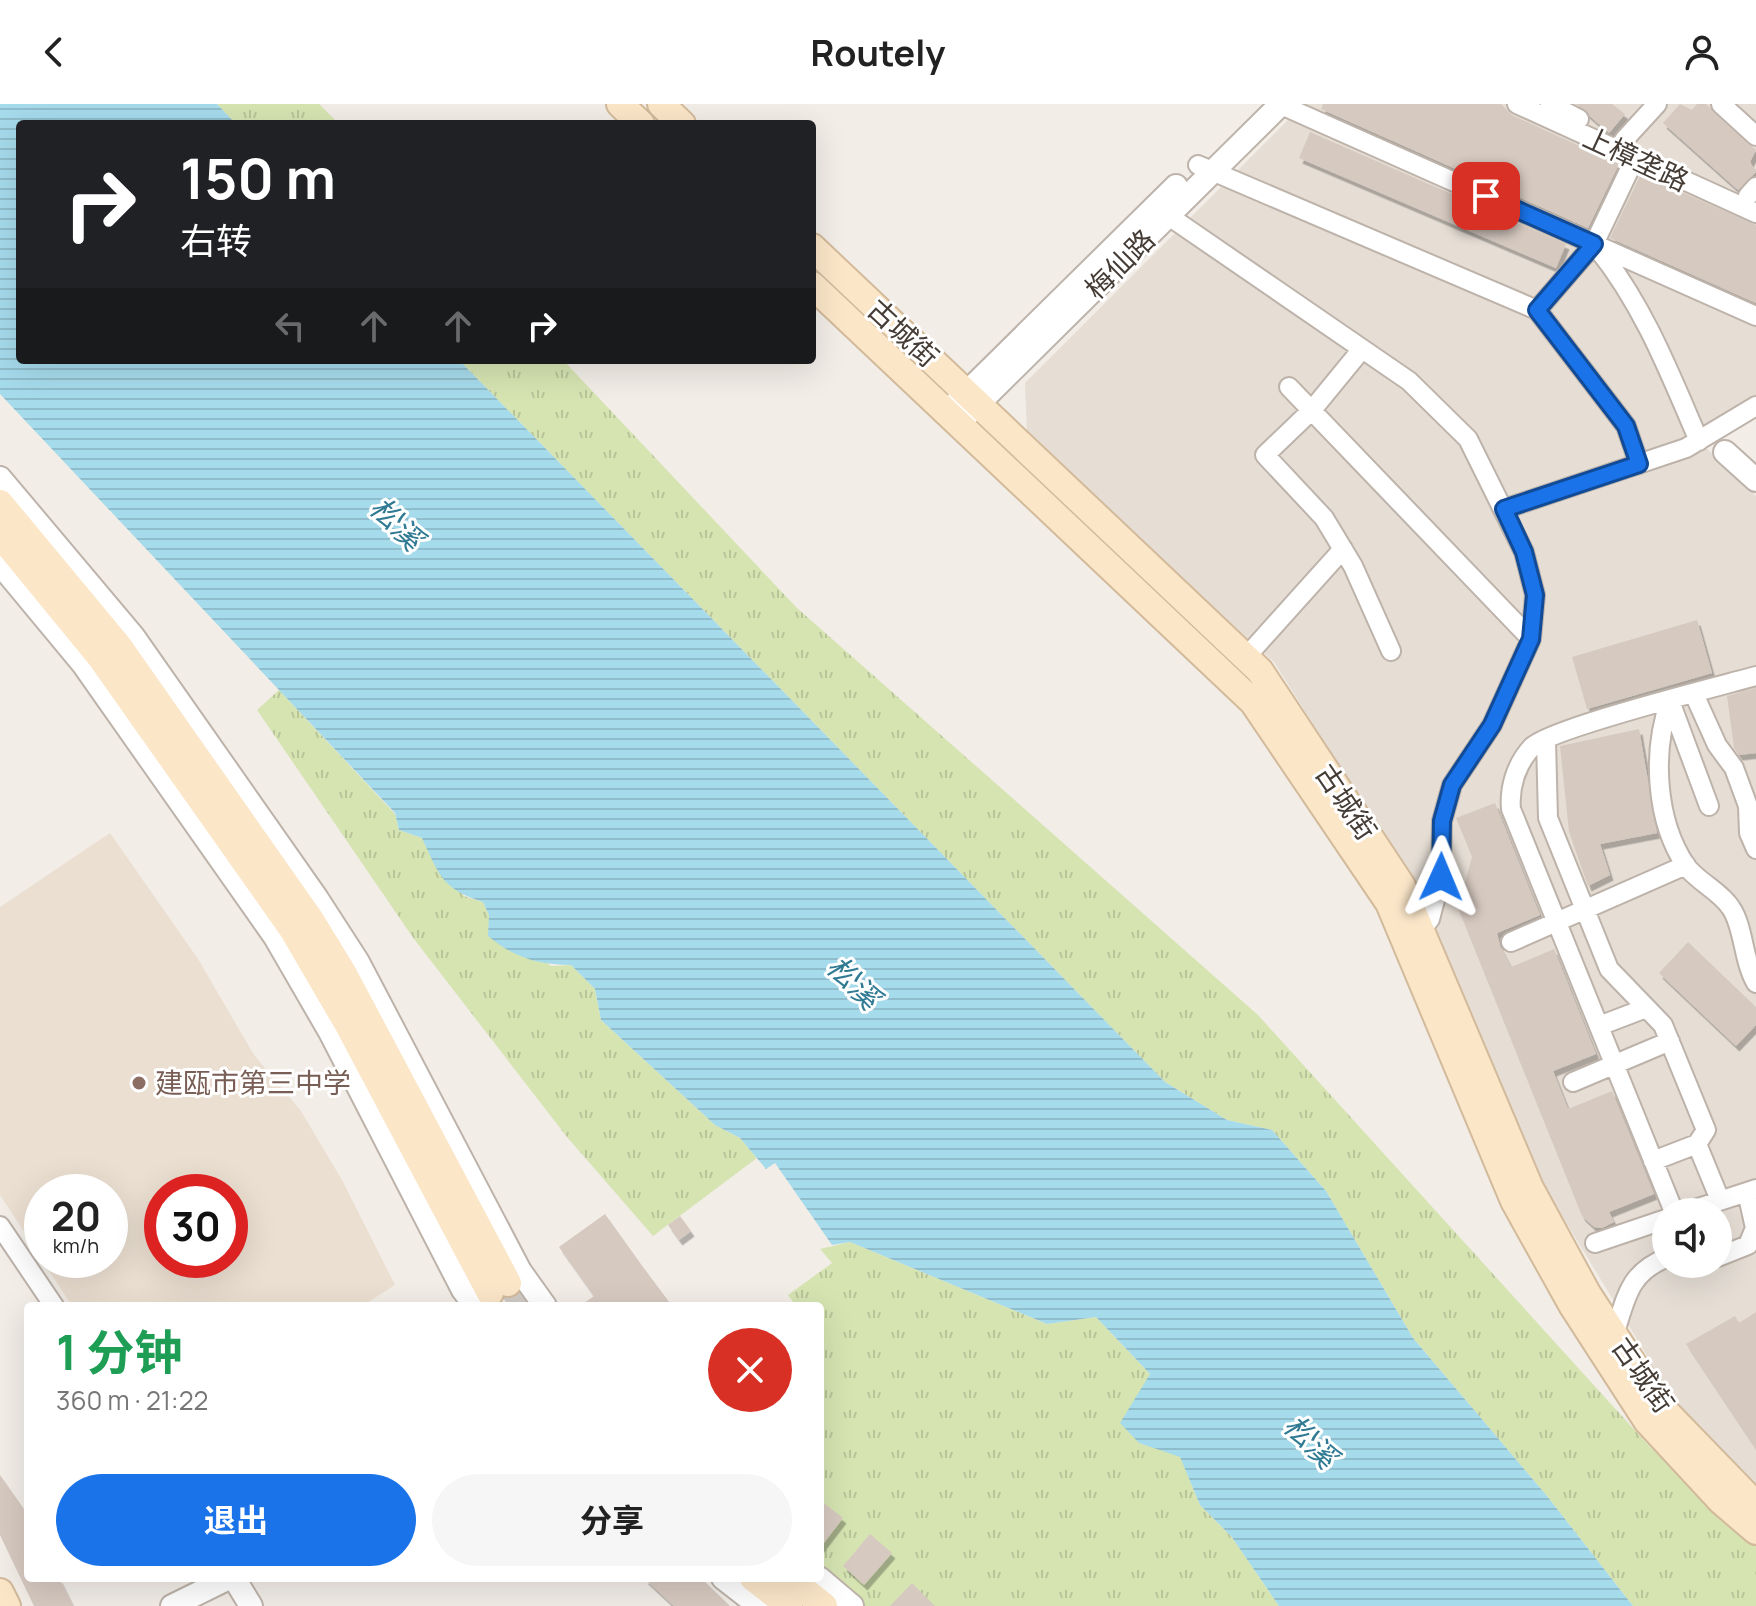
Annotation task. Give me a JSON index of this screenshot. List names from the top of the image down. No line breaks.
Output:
{"streets":{"main road":["古城街"],"street":["上樟垄路","梅仙路"]},"crossings":[["梅仙路","古城街"]],"water":["松溪"],"places":["建瓯市第三中学"],"page":{"header":"Routely","turn":["150 m","右转"],"speed":"20 km/h","limit":"30","heading":["1 分钟","360 m · 21:22"],"buttons":["退出","分享"]}}
